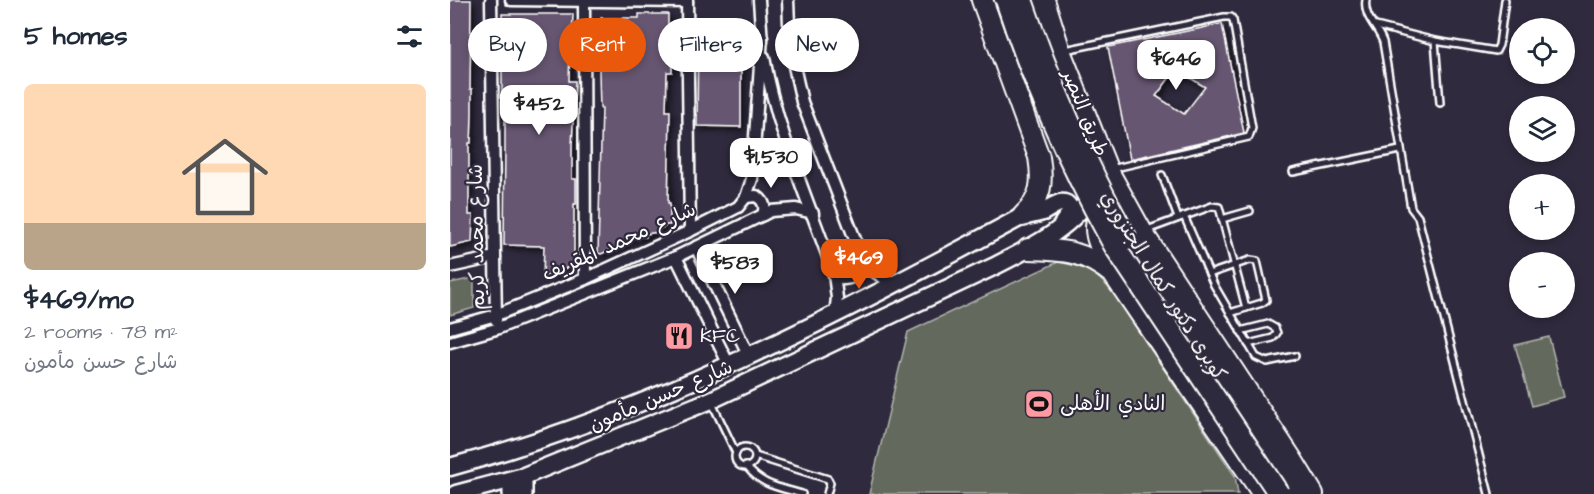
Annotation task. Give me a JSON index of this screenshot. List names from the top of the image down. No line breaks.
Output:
{"streets":{"highway":["طريق النصر","كوبرى دكتور كمال الجنزوري"],"main road":["شارع حسن مأمون"],"street":["شارع محمد كريم","شارع محمد المقريف"]},"crossings":[["طريق النصر","شارع حسن مأمون"],["شارع محمد كريم","شارع محمد المقريف"]],"places":{"restaurant":["KFC"],"sports":["النادي الأهلى"]},"page":{"heading":"5 homes","map_buttons":["+","−"],"chip":["Buy","Rent","Filters","New"],"price":["$646","$452","$1,530","$469","$583"],"list":[{"name":"$469/mo","note":"2 rooms · 78 m² · شارع حسن مأمون"}]}}
